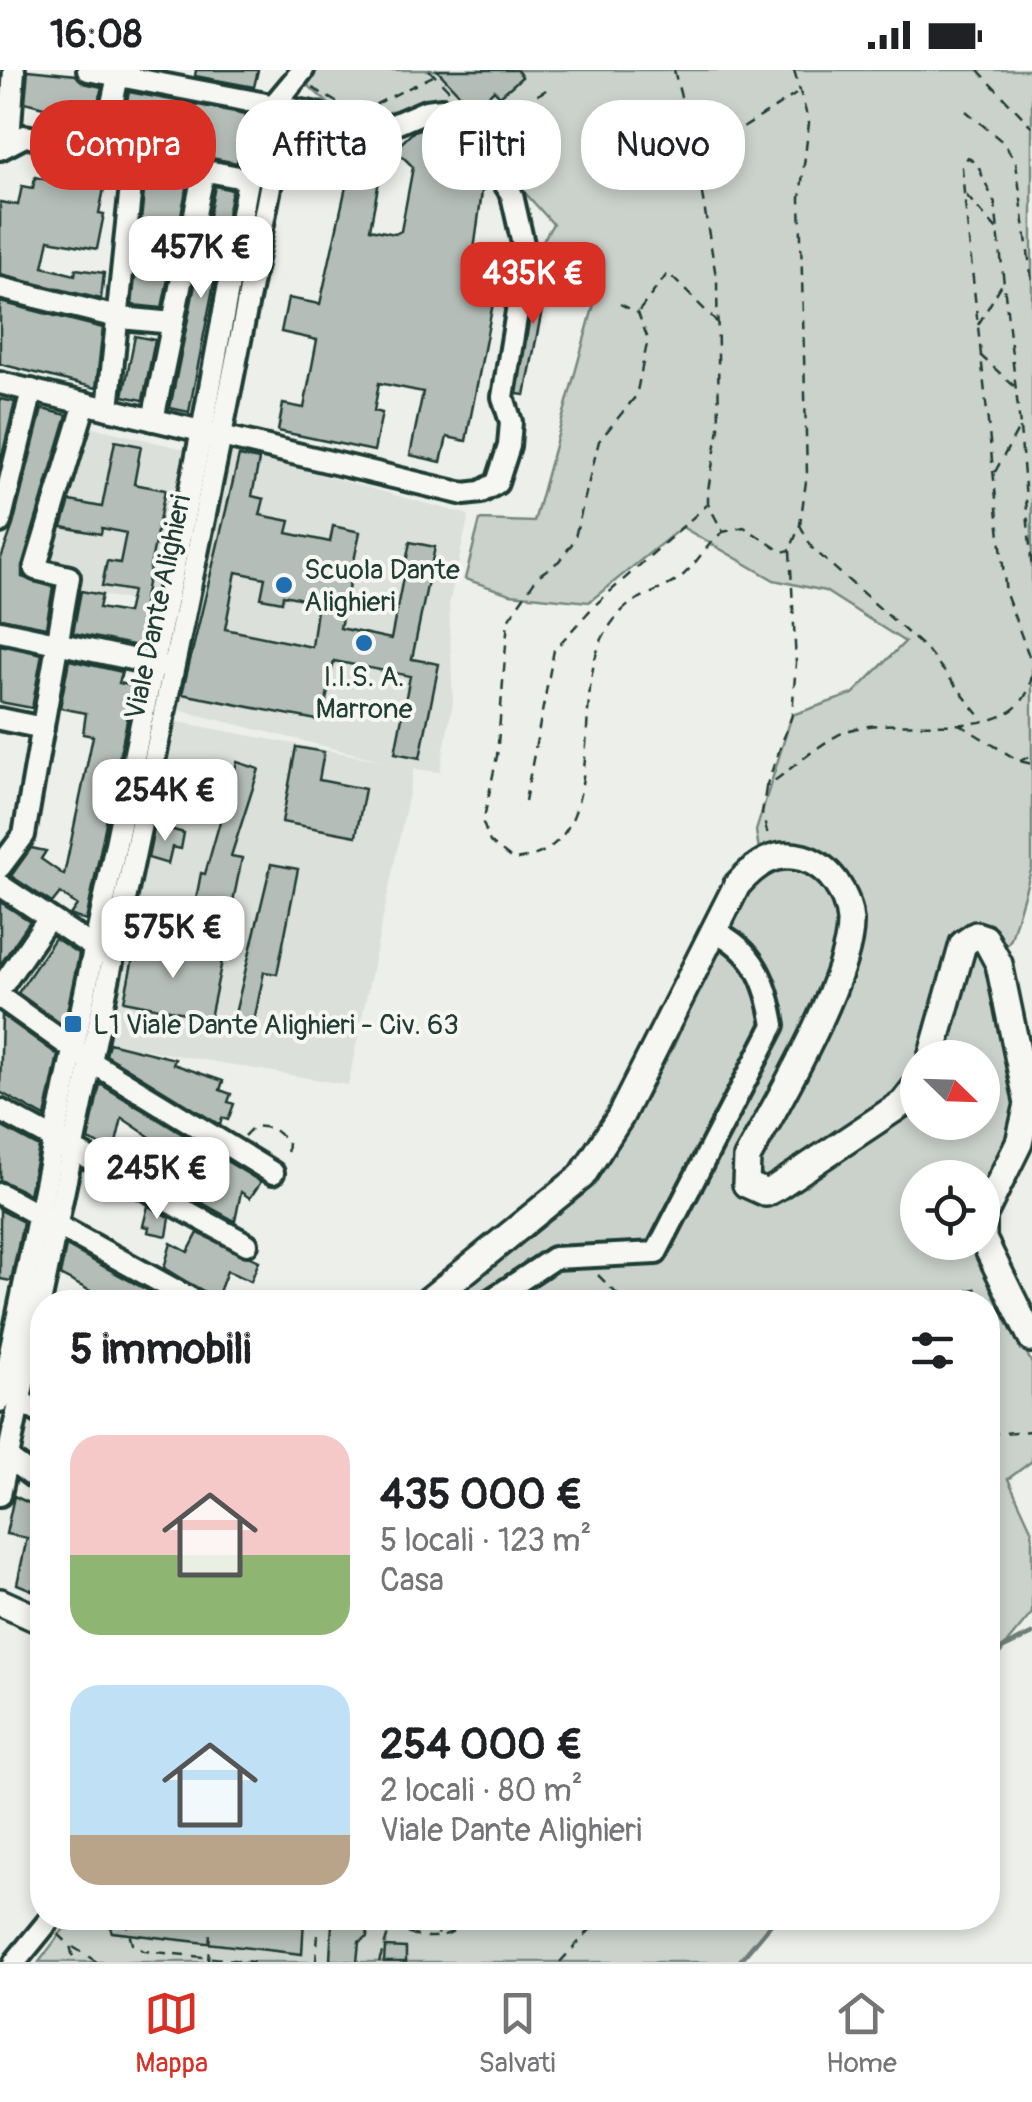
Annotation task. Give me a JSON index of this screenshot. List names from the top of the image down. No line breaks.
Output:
{"streets":{"street":["Viale Dante Alighieri"]},"places":{"other":["Scuola Dante Alighieri","I.I.S. A. Marrone"],"transit":["L1 Viale Dante Alighieri - Civ. 63"]},"north":"bottom right","page":{"status":"16:08","chip":["Compra","Affitta","Filtri","Nuovo"],"price":["457K €","435K €","254K €","575K €","245K €"],"heading":"5 immobili","list":[{"name":"435 000 €","note":"5 locali · 123 m² · Casa"},{"name":"254 000 €","note":"2 locali · 80 m² · Viale Dante Alighieri"}],"tabs":["Mappa","Salvati","Home"]}}
